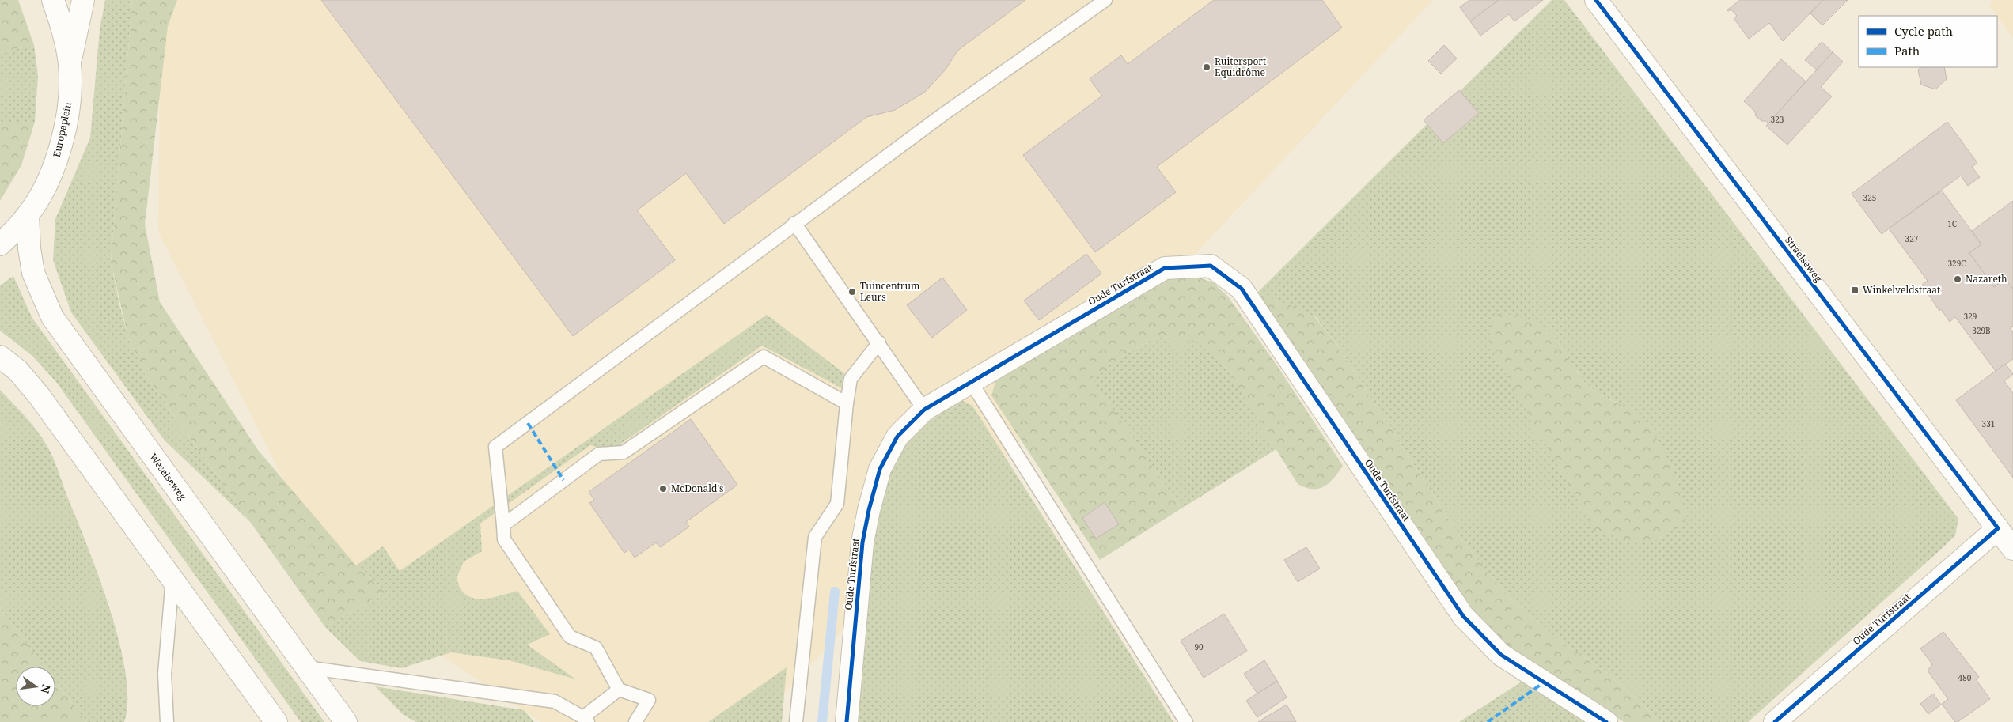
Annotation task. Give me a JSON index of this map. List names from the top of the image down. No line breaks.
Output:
{"streets":{"street":["Europaplein","Straelseweg","Oude Turfstraat","Weselseweg"]},"crossings":[["Europaplein","Weselseweg"],["Straelseweg","Oude Turfstraat"]],"places":{"other":["Ruitersport Equidrôme","Nazareth","Tuincentrum Leurs","McDonald's"],"transit":["Winkelveldstraat"]},"house_numbers":["323","325","1C","327","329C","329","329B","331","90","480"],"legend":["Cycle path","Path"],"north":"right"}
